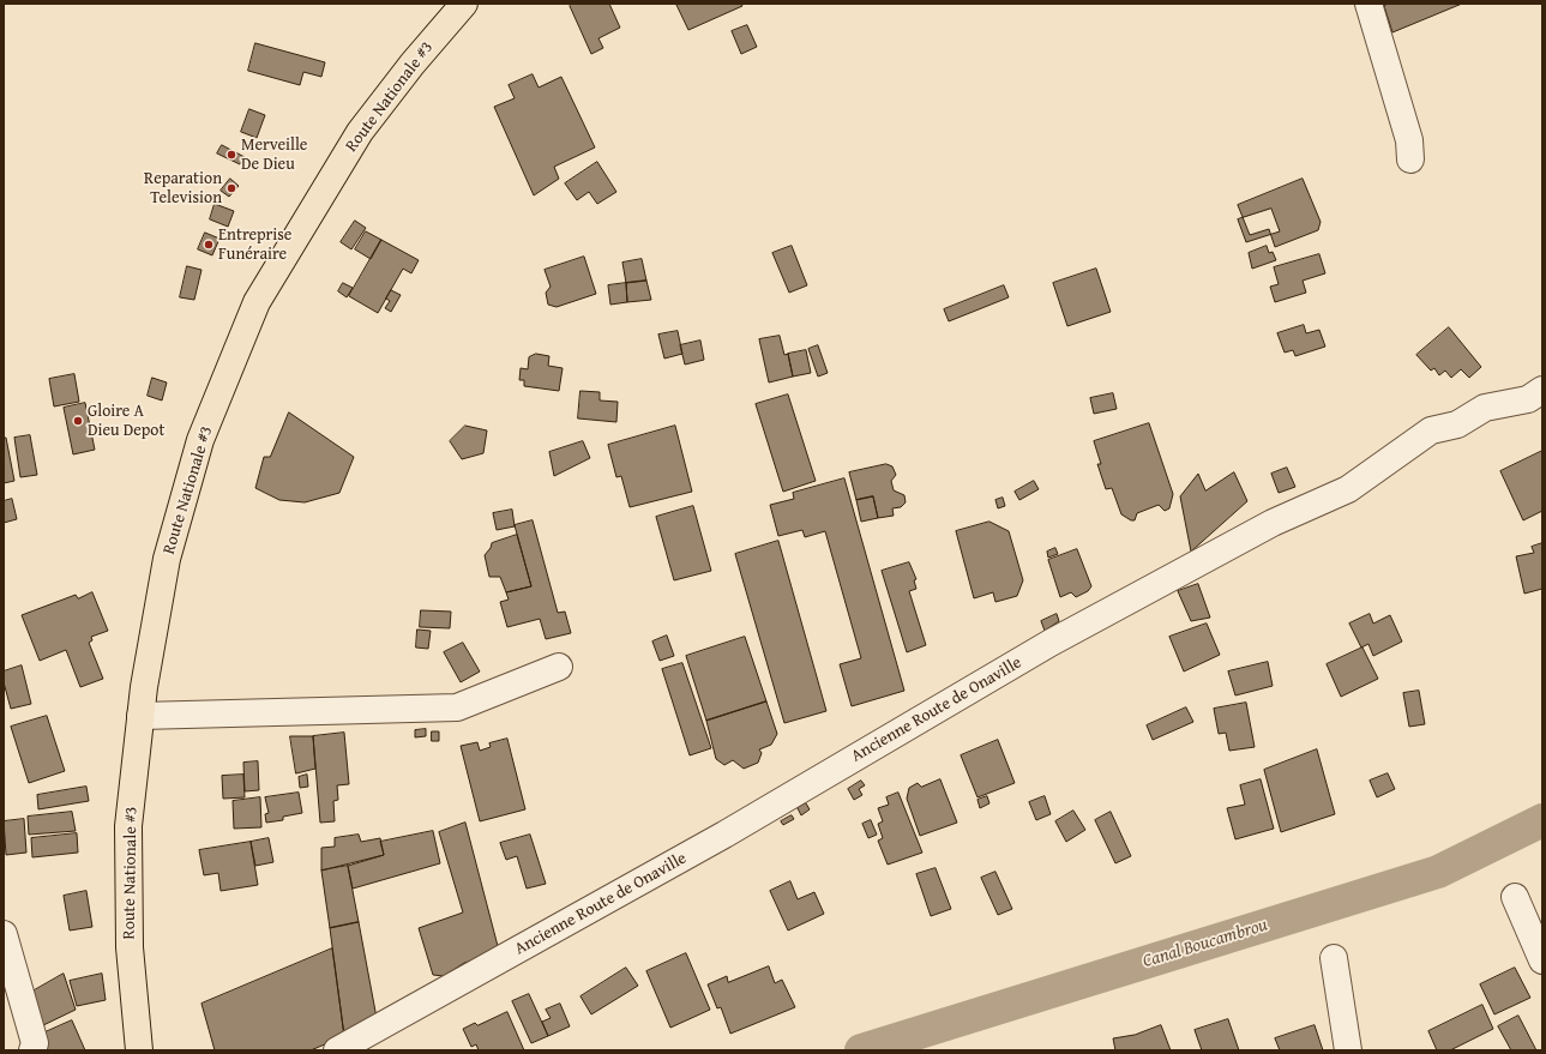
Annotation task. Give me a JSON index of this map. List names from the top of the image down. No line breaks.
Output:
{"streets":{"main road":["Route Nationale #3"],"street":["Ancienne Route de Onaville"]},"water":["Canal Boucambrou"],"places":["Merveille De Dieu","Reparation Television","Entreprise Funéraire","Gloire A Dieu Depot"]}
